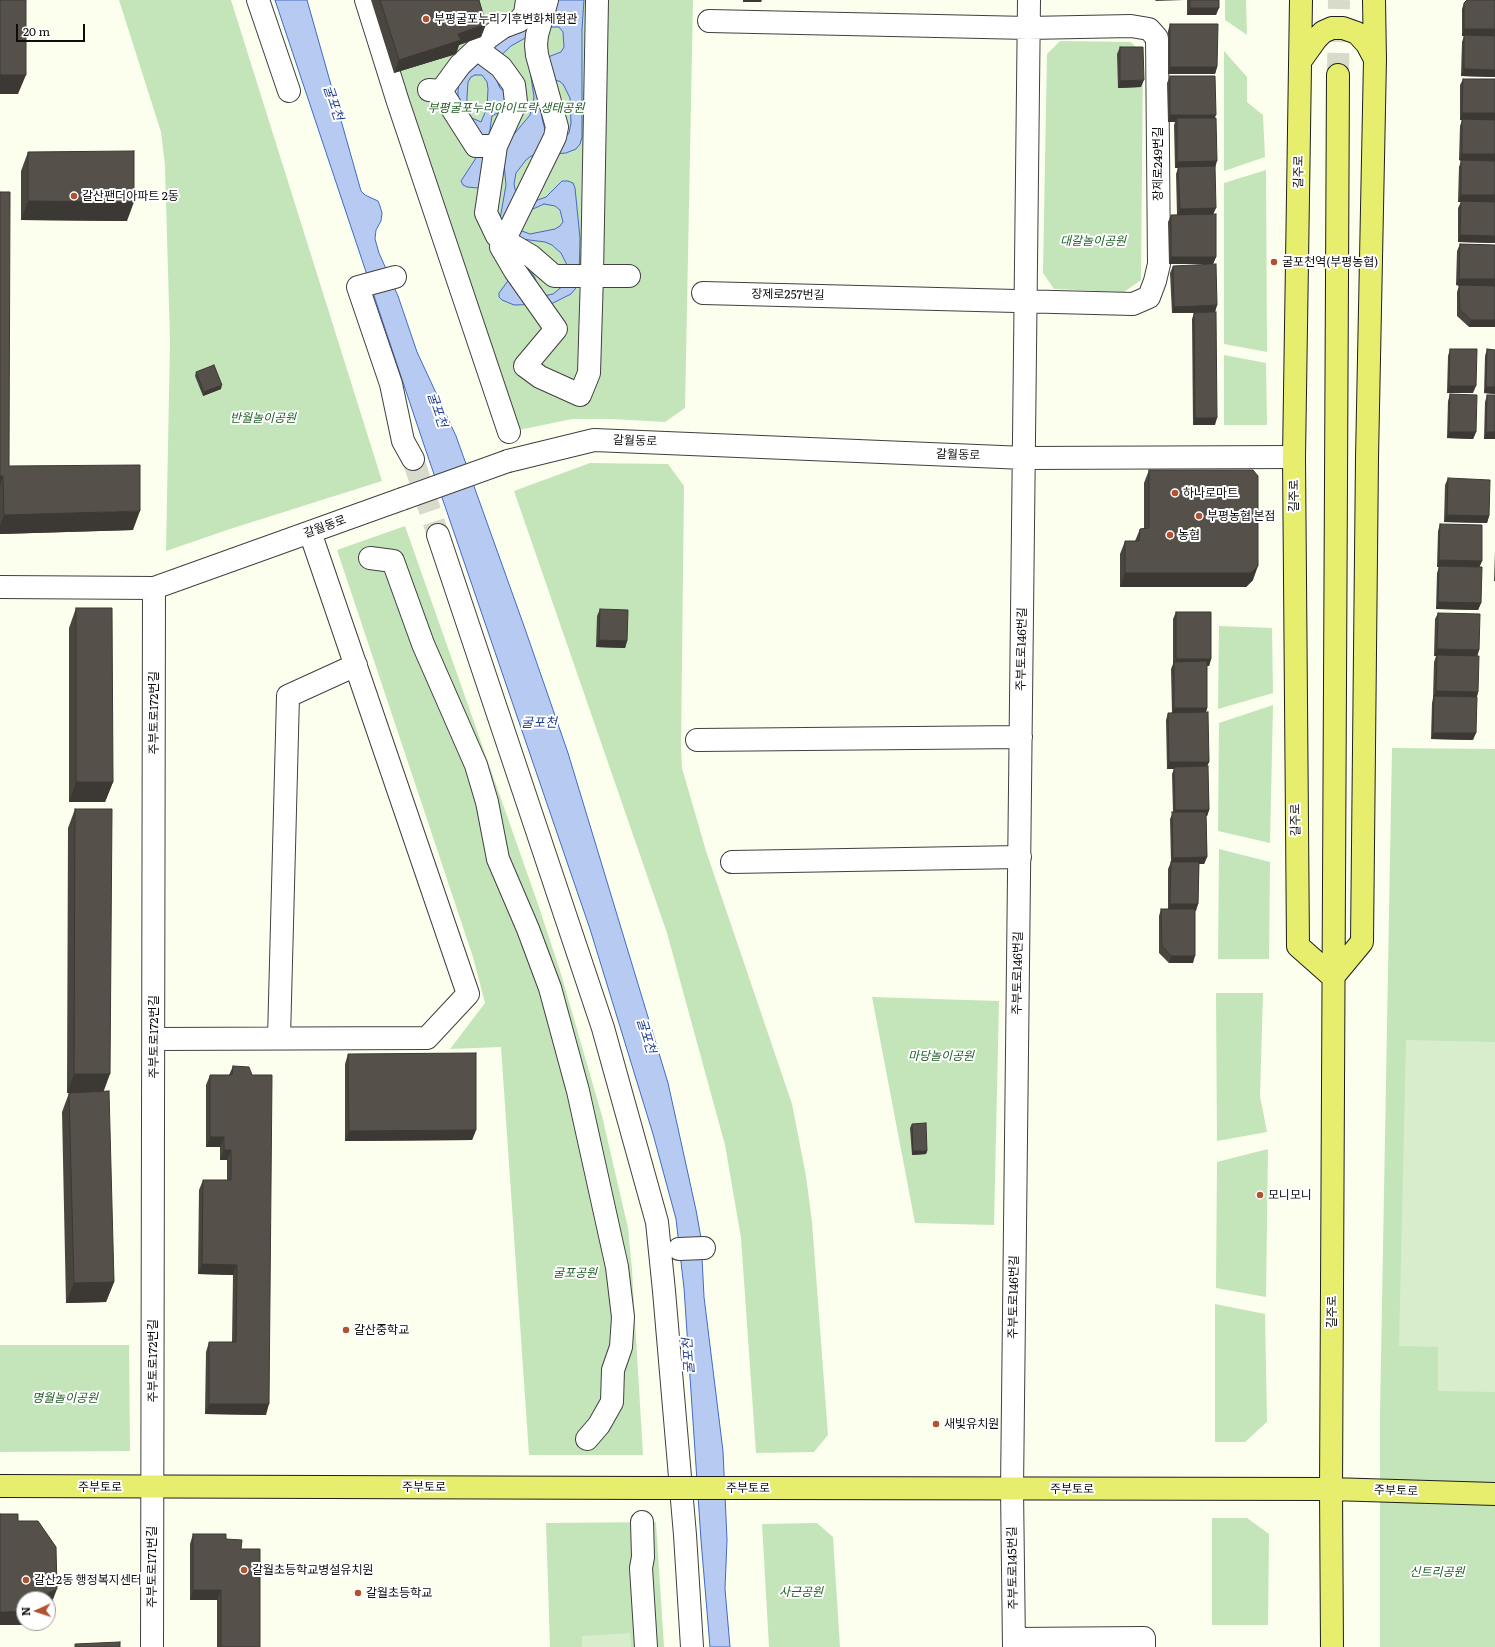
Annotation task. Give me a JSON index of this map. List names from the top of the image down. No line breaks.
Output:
{"streets":{"main road":["길주로","주부토로"],"street":["장제로249번길","장제로257번길","갈월동로","주부토로146번길","주부토로172번길","주부토로171번길","주부토로145번길"]},"crossings":[["장제로249번길","장제로257번길"],["길주로","갈월동로"],["길주로","주부토로"],["갈월동로","주부토로146번길"],["갈월동로","주부토로172번길"],["주부토로146번길","주부토로"],["주부토로146번길","주부토로145번길"],["주부토로172번길","주부토로"],["주부토로172번길","주부토로171번길"],["주부토로","주부토로171번길"],["주부토로","주부토로145번길"]],"water":["굴포천"],"parks":["부평굴포누리아이뜨락 생태공원","대갈놀이공원","반월놀이공원","마당놀이공원","굴포공원","명월놀이공원","신트리공원","사근공원"],"places":["부평굴포누리기후변화체험관","갈산팬더아파트 2동","굴포천역(부평농협)","하나로마트","부평농협 본점","농협","모니모니","갈산중학교","새빛유치원","갈월초등학교병설유치원","갈산2동 행정복지센터","갈월초등학교"],"scale_bar":"20 m","north":"left"}
